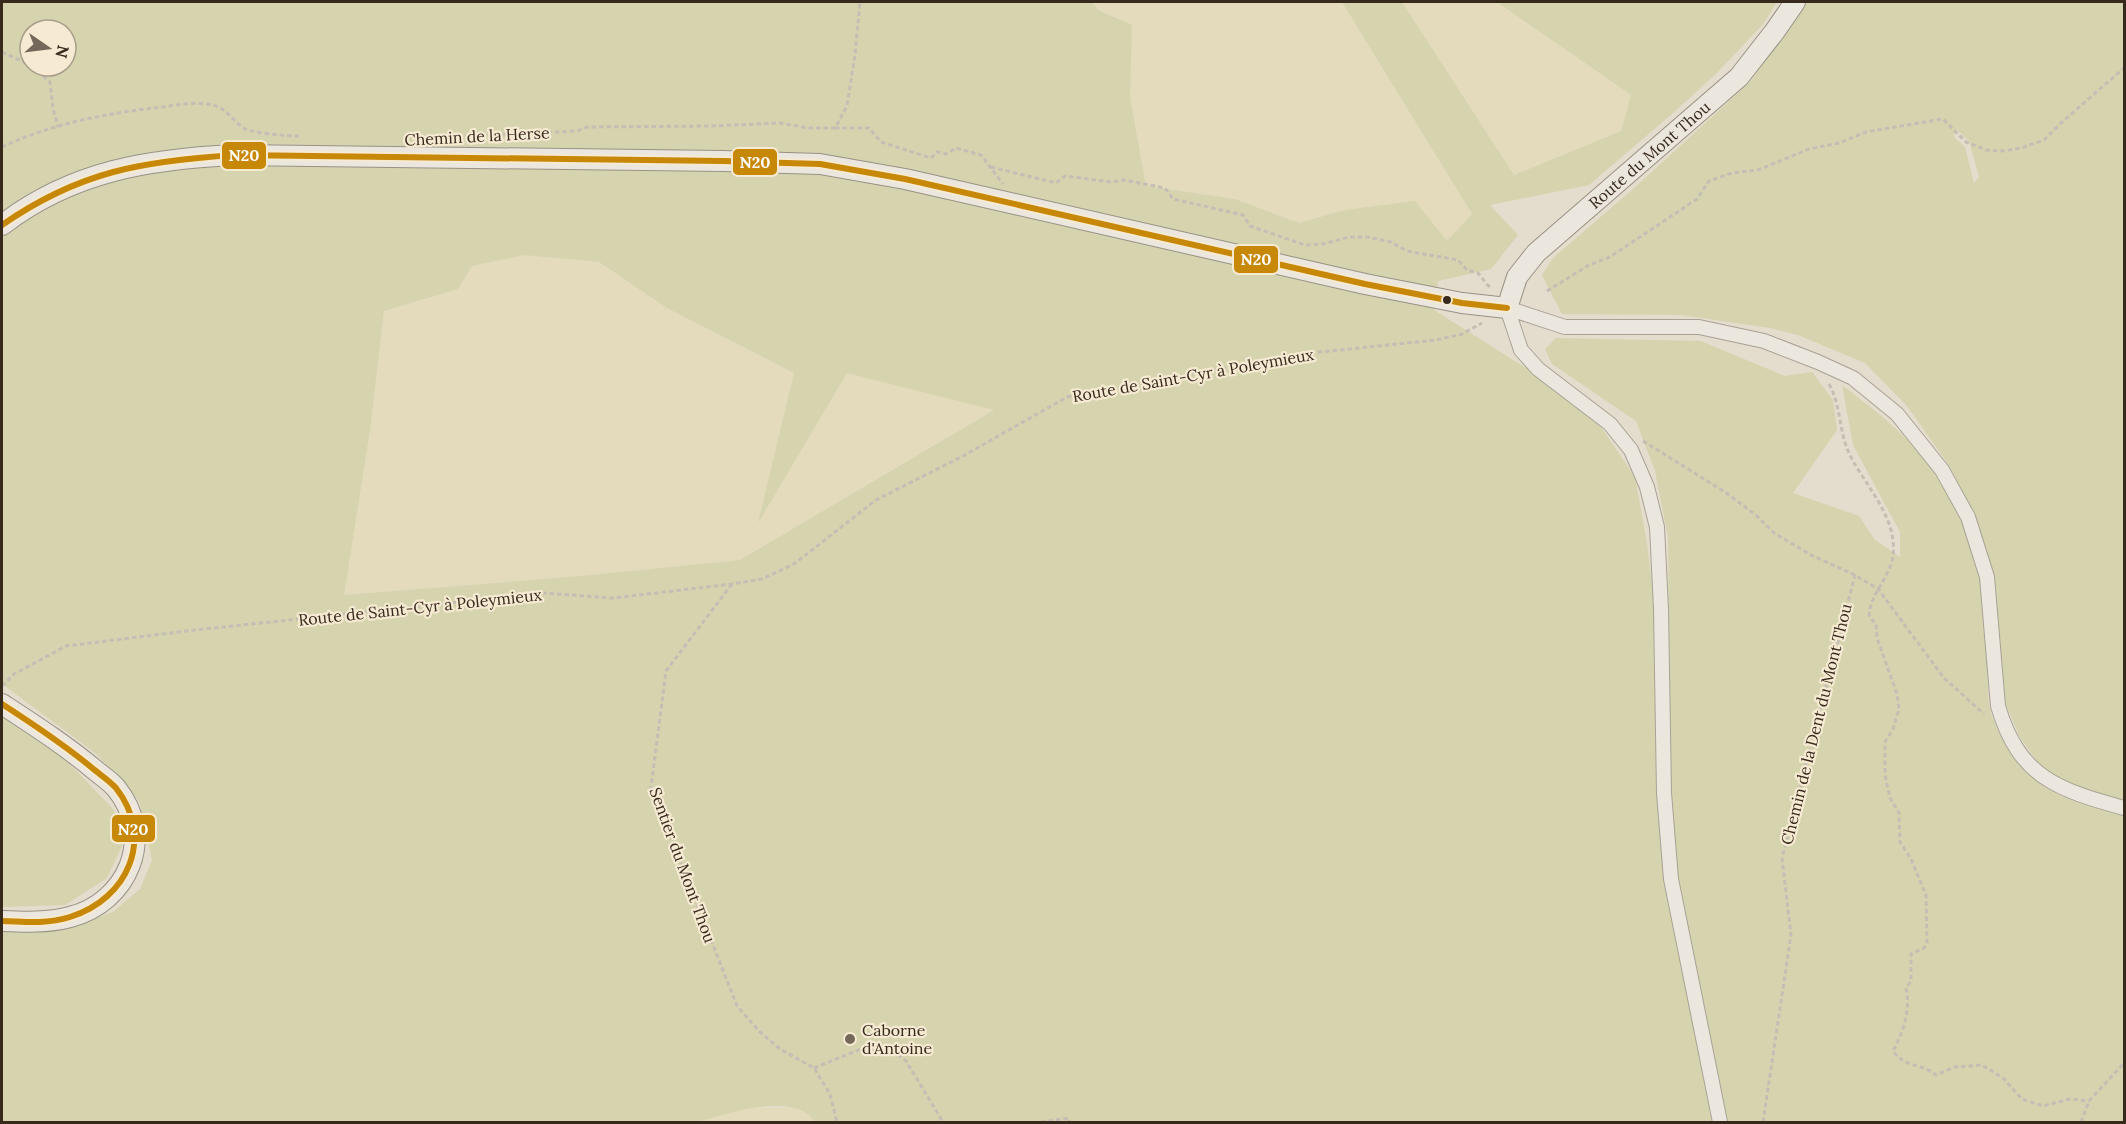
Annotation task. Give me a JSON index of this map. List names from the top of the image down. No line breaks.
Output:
{"streets":{"street":["Route du Mont Thou"],"path":["Chemin de la Herse","Route de Saint-Cyr à Poleymieux","Chemin de la Dent du Mont Thou","Sentier du Mont Thou"]},"crossings":[["Route du Mont Thou","Route de Saint-Cyr à Poleymieux"],["Route de Saint-Cyr à Poleymieux","Sentier du Mont Thou"]],"places":["Caborne d'Antoine"],"lines":["transit line N20"],"north":"right"}
